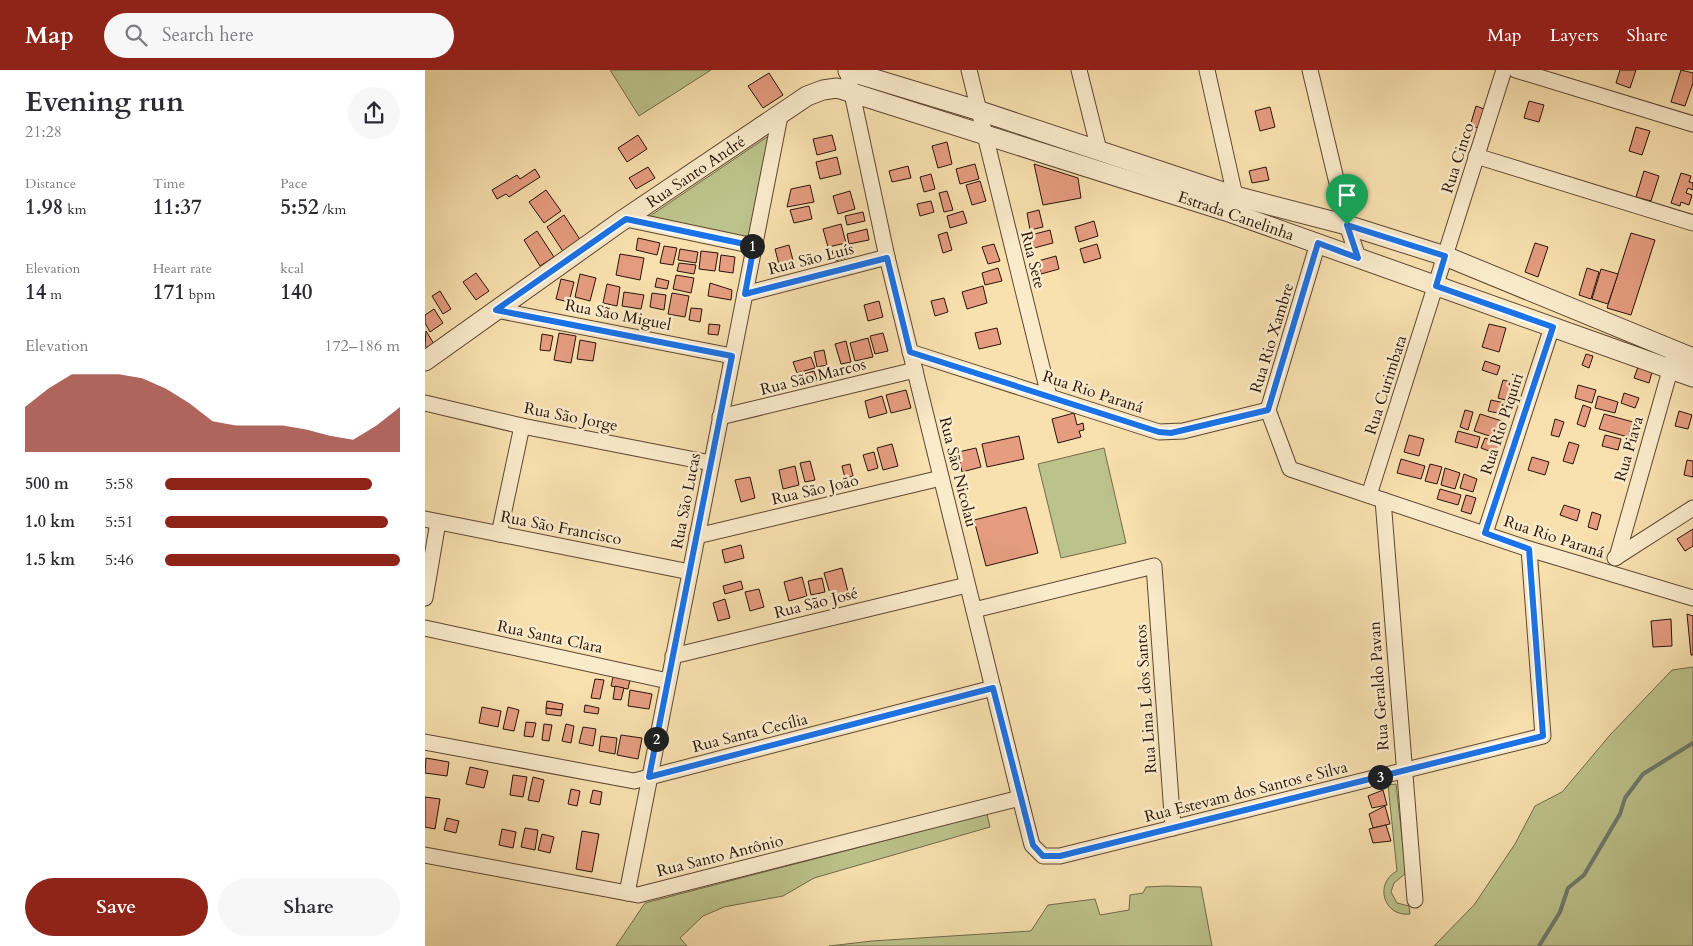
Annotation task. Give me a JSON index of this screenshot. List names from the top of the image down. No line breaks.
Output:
{"streets":{"street":["Rua Cinco","Rua Santo André","Estrada Canelinha","Rua São Luís","Rua Sete","Rua São Miguel","Rua Rio Xambre","Rua São Marcos","Rua Curimbata","Rua Rio Paraná","Rua São Jorge","Rua Rio Piquiri","Rua Piava","Rua São Nicolau","Rua São João","Rua São Lucas","Rua São Francisco","Rua São José","Rua Santa Clara","Rua Geraldo Pavan","Rua Lina L dos Santos","Rua Santa Cecília","Rua Estevam dos Santos e Silva","Rua Santo Antônio"]},"crossings":[["Rua Cinco","Estrada Canelinha"],["Rua Cinco","Rua Curimbata"],["Rua Santo André","Estrada Canelinha"],["Rua Santo André","Rua São Miguel"],["Rua Santo André","Rua São Nicolau"],["Rua Santo André","Rua São Lucas"],["Estrada Canelinha","Rua Sete"],["Estrada Canelinha","Rua Rio Xambre"],["Estrada Canelinha","Rua Curimbata"],["Estrada Canelinha","Rua Rio Piquiri"],["Estrada Canelinha","Rua Piava"],["Estrada Canelinha","Rua São Nicolau"],["Rua São Luís","Rua São Nicolau"],["Rua São Luís","Rua São Lucas"],["Rua Sete","Rua Rio Paraná"],["Rua São Miguel","Rua São Lucas"],["Rua Rio Xambre","Rua Rio Paraná"],["Rua São Marcos","Rua São Nicolau"],["Rua São Marcos","Rua São Lucas"],["Rua Curimbata","Rua Rio Paraná"],["Rua Curimbata","Rua Geraldo Pavan"],["Rua Rio Paraná","Rua Rio Piquiri"],["Rua Rio Paraná","Rua São Nicolau"],["Rua Rio Paraná","Rua Geraldo Pavan"],["Rua Rio Paraná","Rua Estevam dos Santos e Silva"],["Rua São Jorge","Rua São Lucas"],["Rua São Nicolau","Rua São João"],["Rua São Nicolau","Rua São José"],["Rua São Nicolau","Rua Lina L dos Santos"],["Rua São Nicolau","Rua Santa Cecília"],["Rua São Nicolau","Rua Estevam dos Santos e Silva"],["Rua São Nicolau","Rua Santo Antônio"],["Rua São João","Rua São Lucas"],["Rua São Lucas","Rua São Francisco"],["Rua São Lucas","Rua São José"],["Rua São Lucas","Rua Santa Clara"],["Rua São Lucas","Rua Santa Cecília"],["Rua São Lucas","Rua Santo Antônio"],["Rua Geraldo Pavan","Rua Estevam dos Santos e Silva"],["Rua Lina L dos Santos","Rua Estevam dos Santos e Silva"]],"page":{"header":"Map","search":"Search here","nav":["Map","Layers","Share"],"heading":["Evening run","21:28"],"stats":[["Distance","1.98 km"],["Time","11:37"],["Pace","5:52 /km"],["Elevation","14 m"],["Heart rate","171 bpm"],["kcal","140"]],"pins":["1","2","3"],"chart":["Elevation","172–186 m"],"list":[{"name":"500 m","note":"5:58"},{"name":"1.0 km","note":"5:51"},{"name":"1.5 km","note":"5:46"}],"buttons":["Save","Share"]}}
